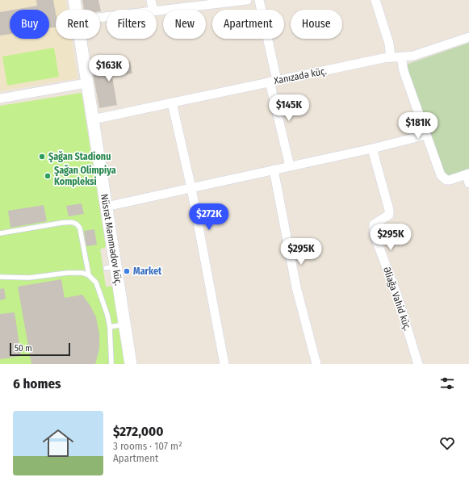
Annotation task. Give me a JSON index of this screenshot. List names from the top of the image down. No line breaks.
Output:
{"streets":{"street":["Xanızadə küç.","Nüsrət Məmmədov küç.","Əliağa Vahid küç."]},"crossings":[["Xanızadə küç.","Nüsrət Məmmədov küç."]],"places":["Şağan Stadionu","Şağan Olimpiya Kompleksi","Market"],"scale_bar":"50 m","page":{"chip":["Buy","Rent","Filters","New","Apartment","House"],"price":["$163K","$145K","$181K","$272K","$295K","$295K"],"scale":"50 m","heading":"6 homes","list":[{"name":"$272,000","note":"3 rooms · 107 m² · Apartment"}]}}
